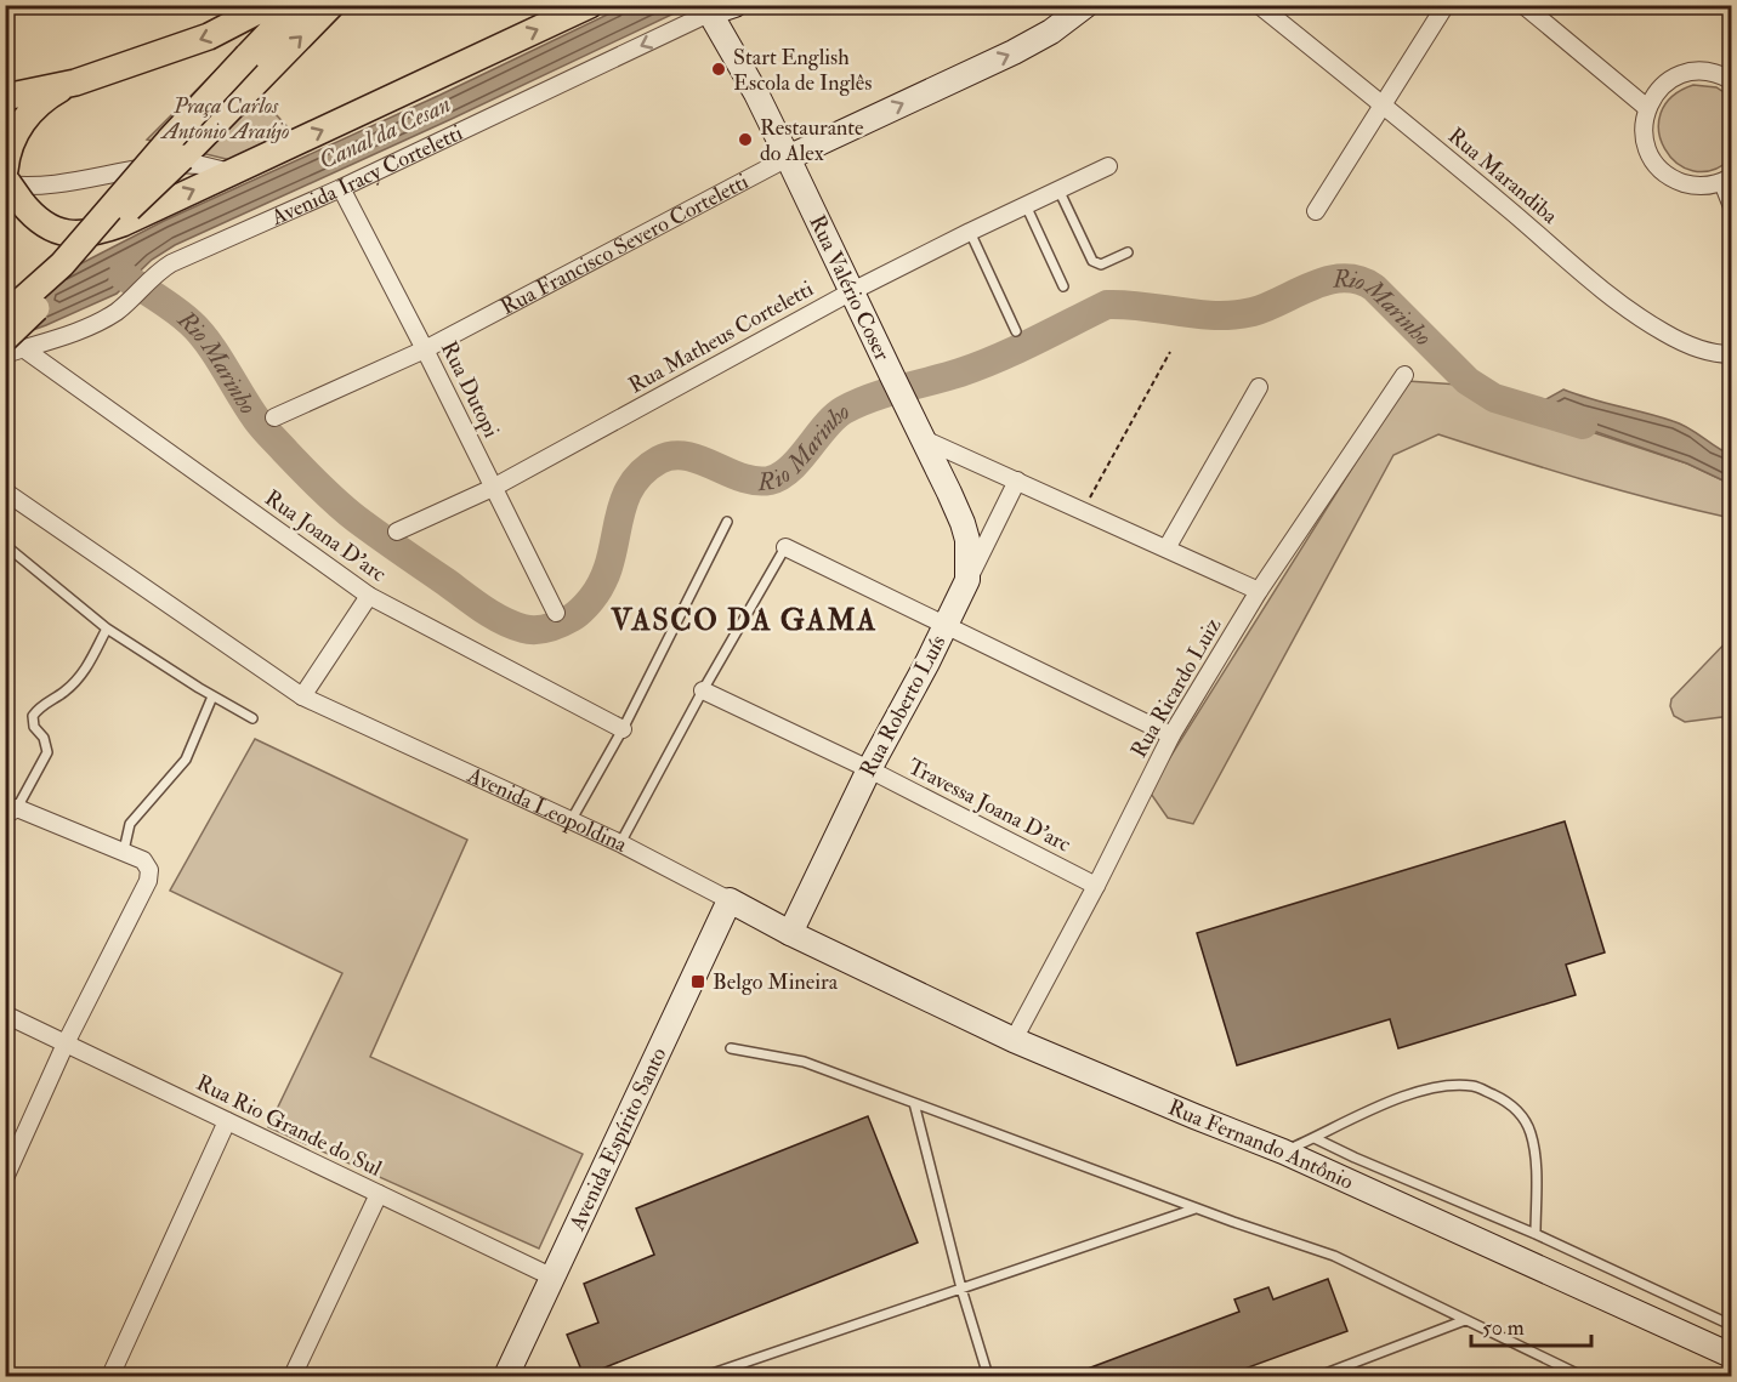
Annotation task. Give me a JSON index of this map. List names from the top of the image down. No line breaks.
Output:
{"streets":{"street":["Avenida Iracy Corteletti","Rua Marandiba","Rua Francisco Severo Corteletti","Rua Valério Coser","Rua Matheus Corteletti","Rua Dutopi","Rua Joana D'arc","Rua Ricardo Luiz","Rua Roberto Luís","Travessa Joana D'arc","Avenida Leopoldina","Rua Rio Grande do Sul","Avenida Espírito Santo","Rua Fernando Antônio"]},"crossings":[["Avenida Iracy Corteletti","Rua Valério Coser"],["Avenida Iracy Corteletti","Rua Dutopi"],["Avenida Iracy Corteletti","Rua Joana D'arc"],["Rua Francisco Severo Corteletti","Rua Valério Coser"],["Rua Francisco Severo Corteletti","Rua Dutopi"],["Rua Valério Coser","Rua Matheus Corteletti"],["Rua Valério Coser","Rua Roberto Luís"],["Rua Matheus Corteletti","Rua Dutopi"],["Rua Ricardo Luiz","Travessa Joana D'arc"],["Rua Ricardo Luiz","Rua Fernando Antônio"],["Rua Roberto Luís","Travessa Joana D'arc"],["Rua Roberto Luís","Avenida Leopoldina"],["Rua Roberto Luís","Rua Fernando Antônio"],["Avenida Leopoldina","Avenida Espírito Santo"],["Avenida Leopoldina","Rua Fernando Antônio"],["Rua Rio Grande do Sul","Avenida Espírito Santo"]],"one_way":["Avenida Iracy Corteletti","Rua Francisco Severo Corteletti"],"districts":["VASCO DA GAMA"],"water":["Canal da Cesan","Rio Marinho"],"parks":["Praça Carlos Antonio Araújo"],"places":{"other":["Start English Escola de Inglês","Restaurante do Alex"],"transit":["Belgo Mineira"]},"scale_bar":"50 m"}
